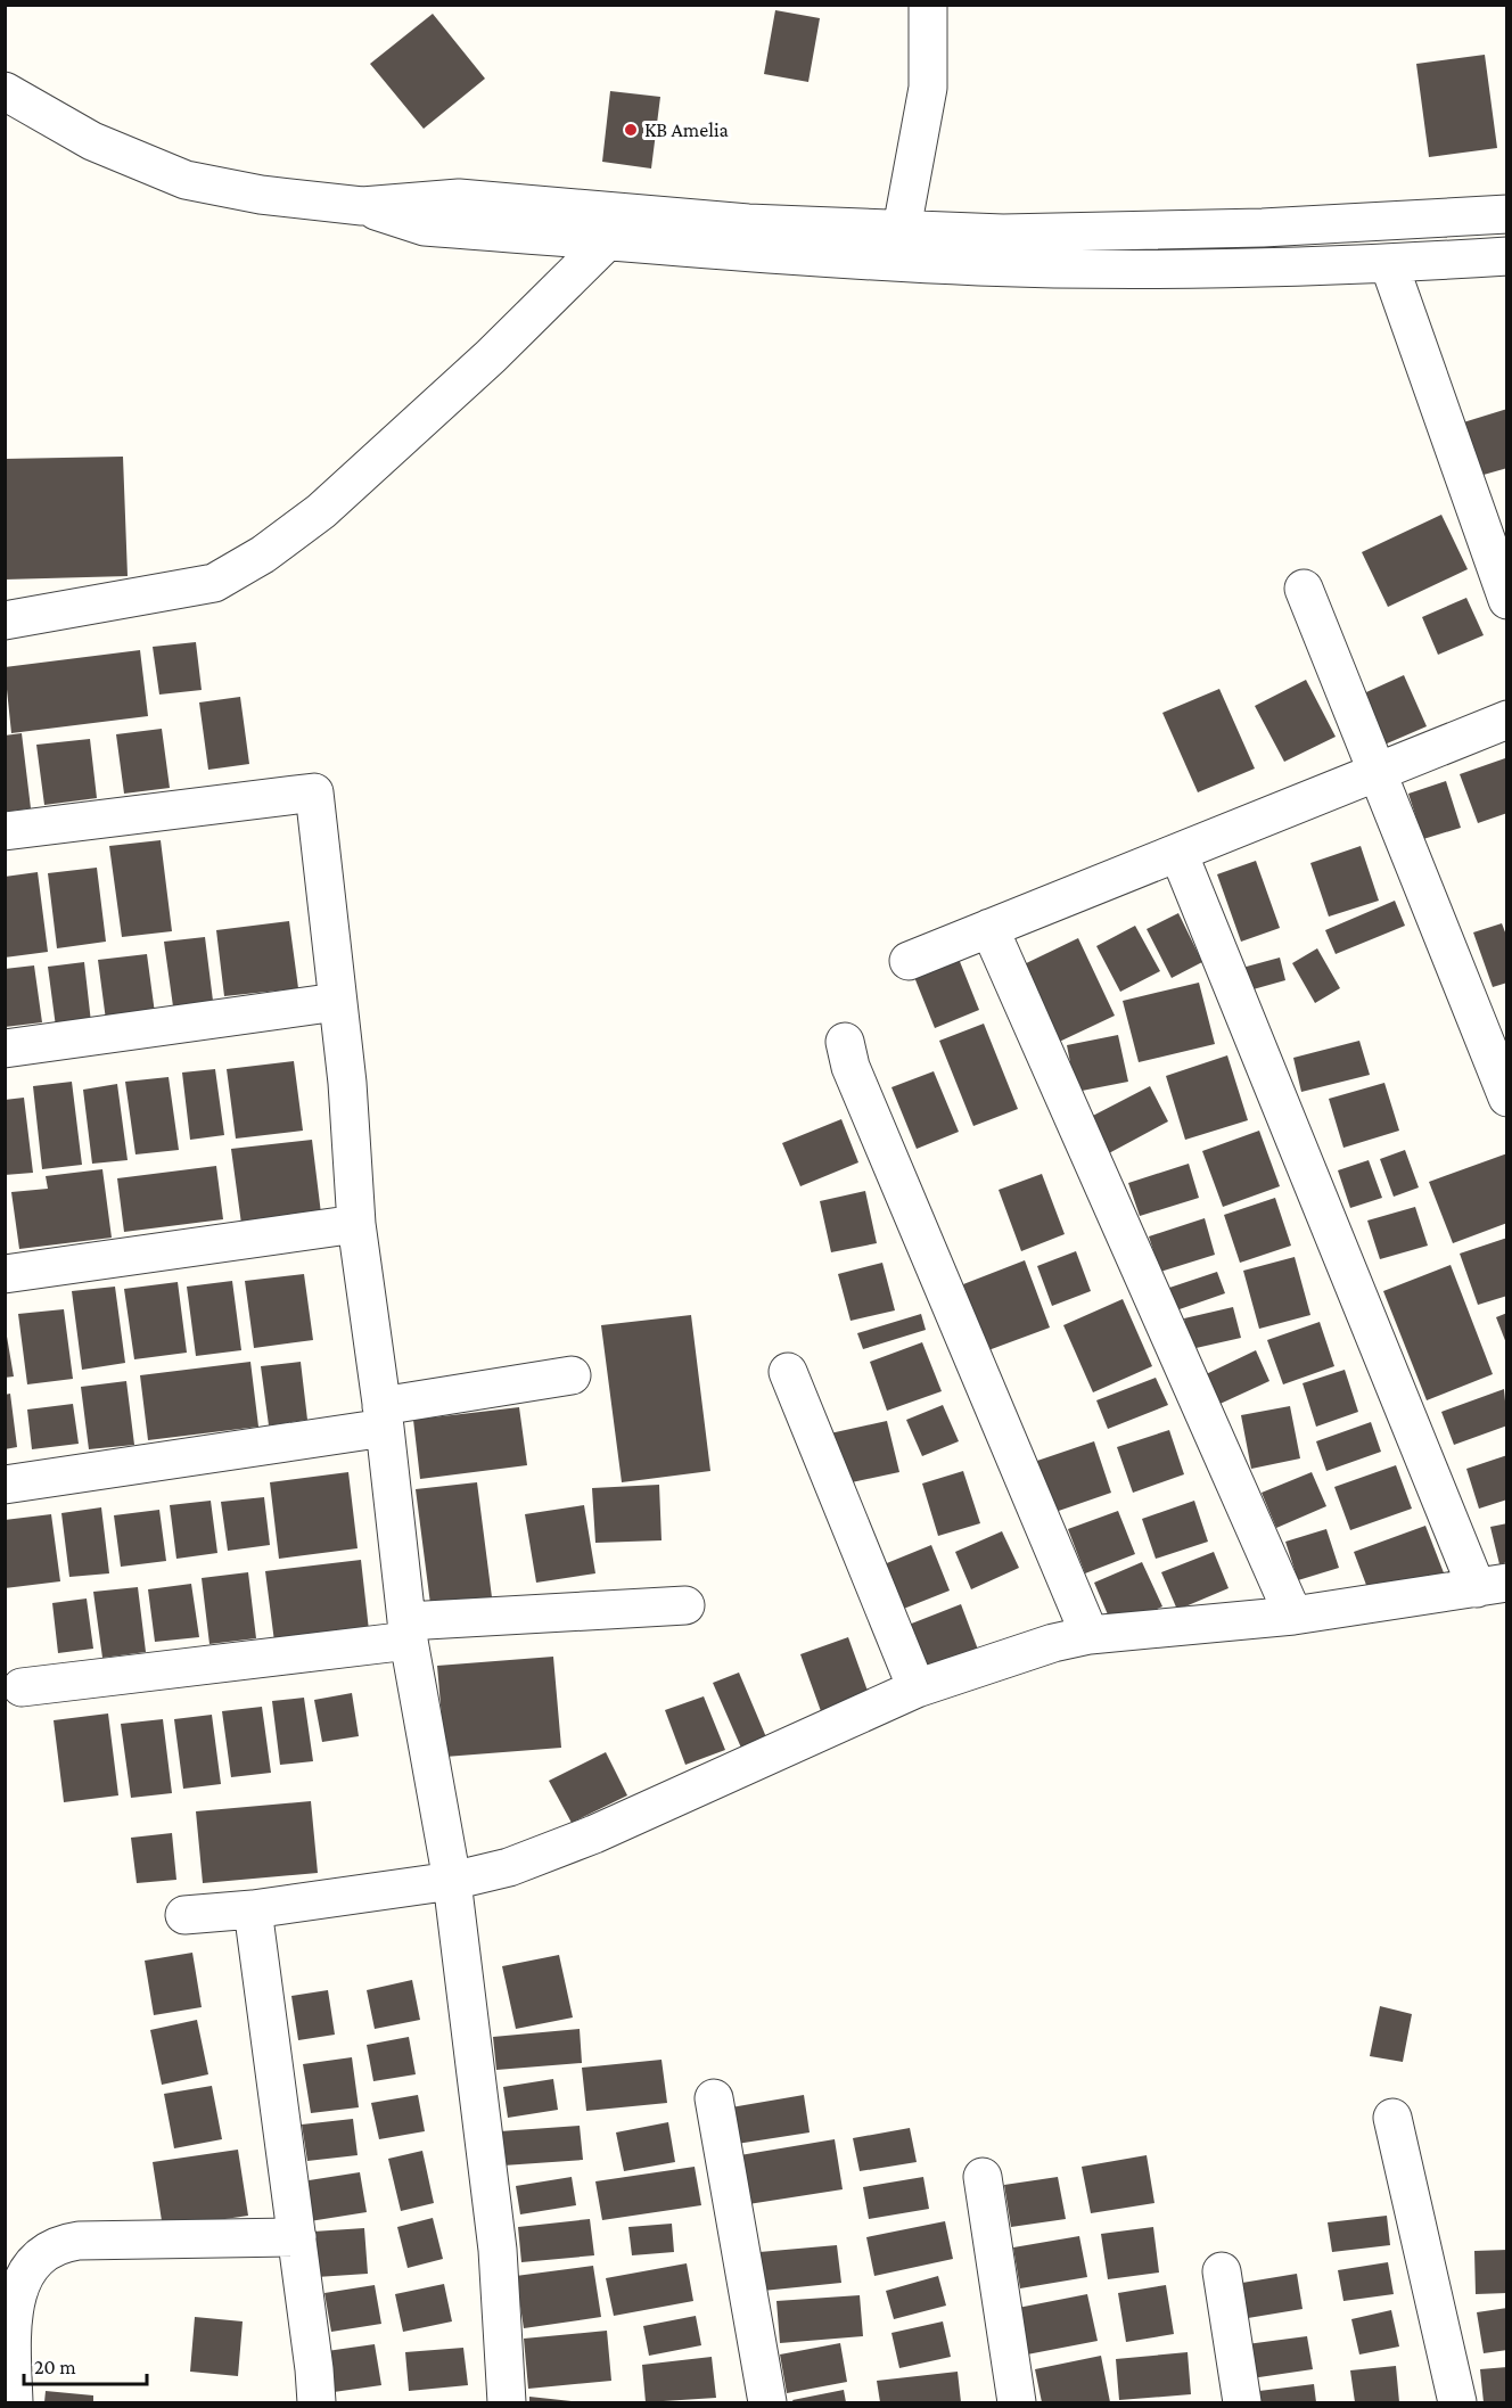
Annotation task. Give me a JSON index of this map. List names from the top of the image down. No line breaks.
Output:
{"places":["KB Amelia"],"scale_bar":"20 m"}
